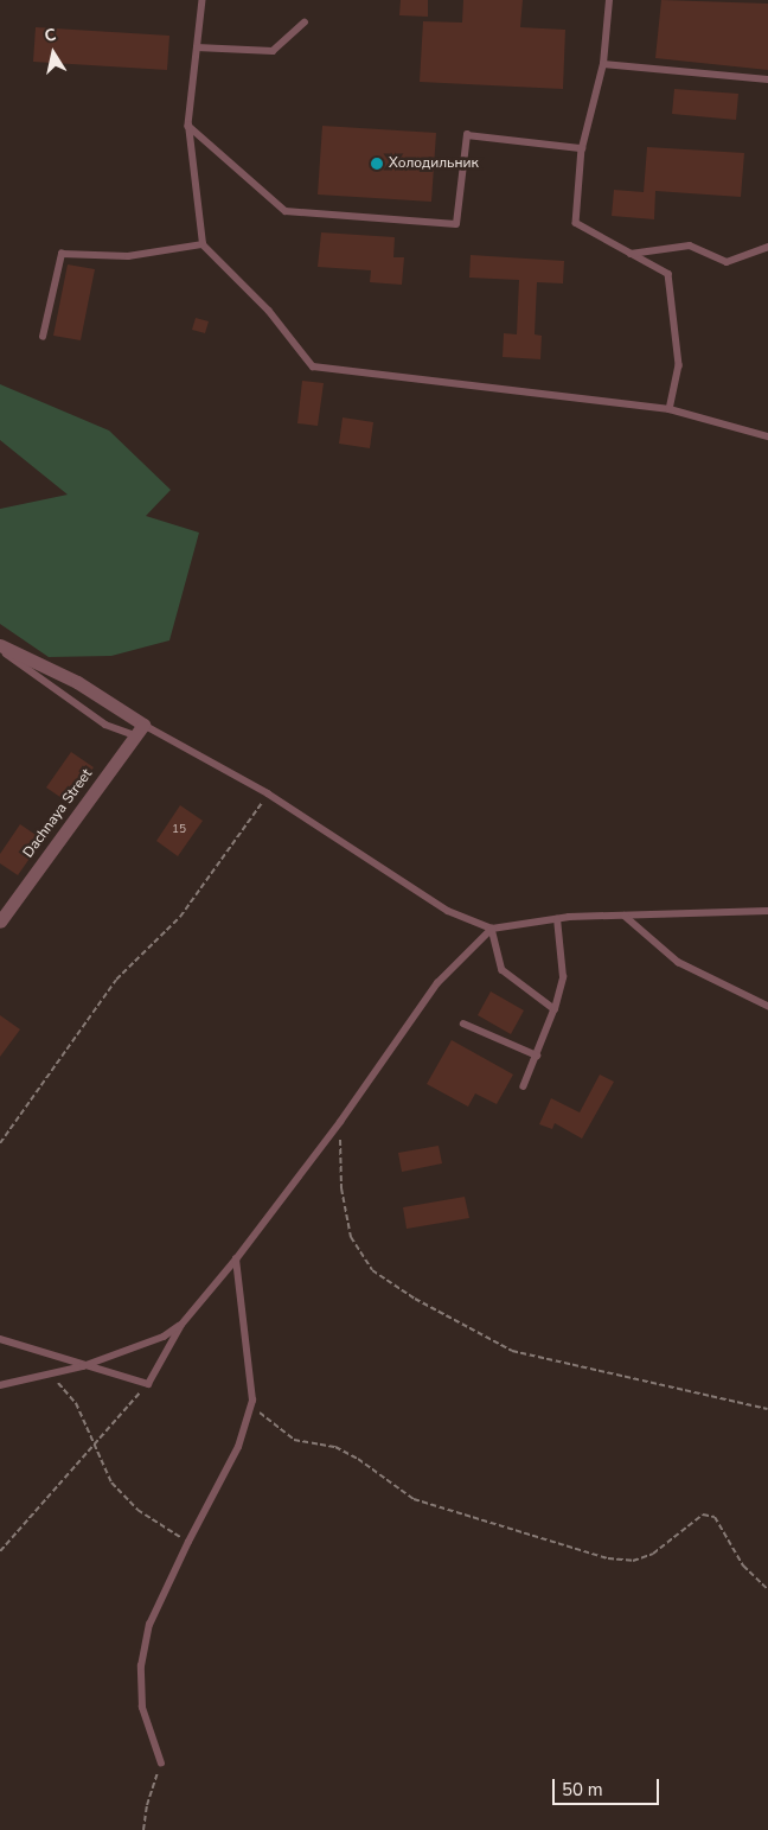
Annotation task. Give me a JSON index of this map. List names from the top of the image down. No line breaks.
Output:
{"streets":{"street":["Dachnaya Street"]},"places":["Холодильник"],"house_numbers":["15"],"scale_bar":"50 m","north":"top"}
